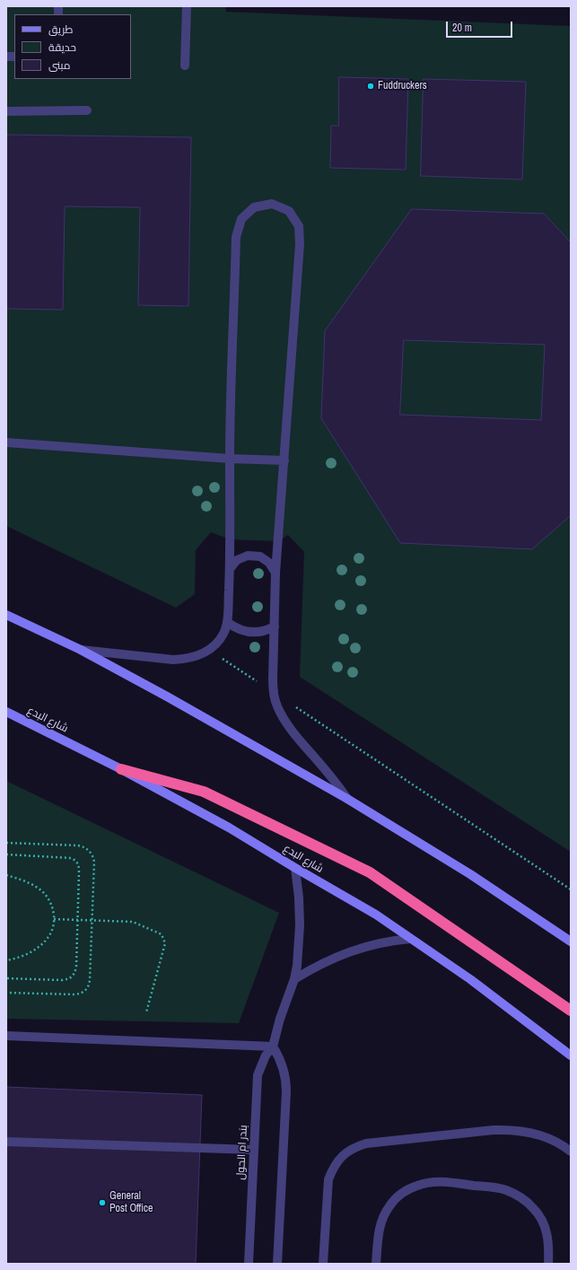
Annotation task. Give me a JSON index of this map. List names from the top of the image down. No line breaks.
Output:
{"streets":{"main road":["شارع البدع"],"street":["بندر ام الحول"]},"crossings":[["شارع البدع","بندر ام الحول"]],"places":["Fuddruckers","General Post Office"],"legend":["طريق","حديقة","مبنى"],"scale_bar":"20 m"}
